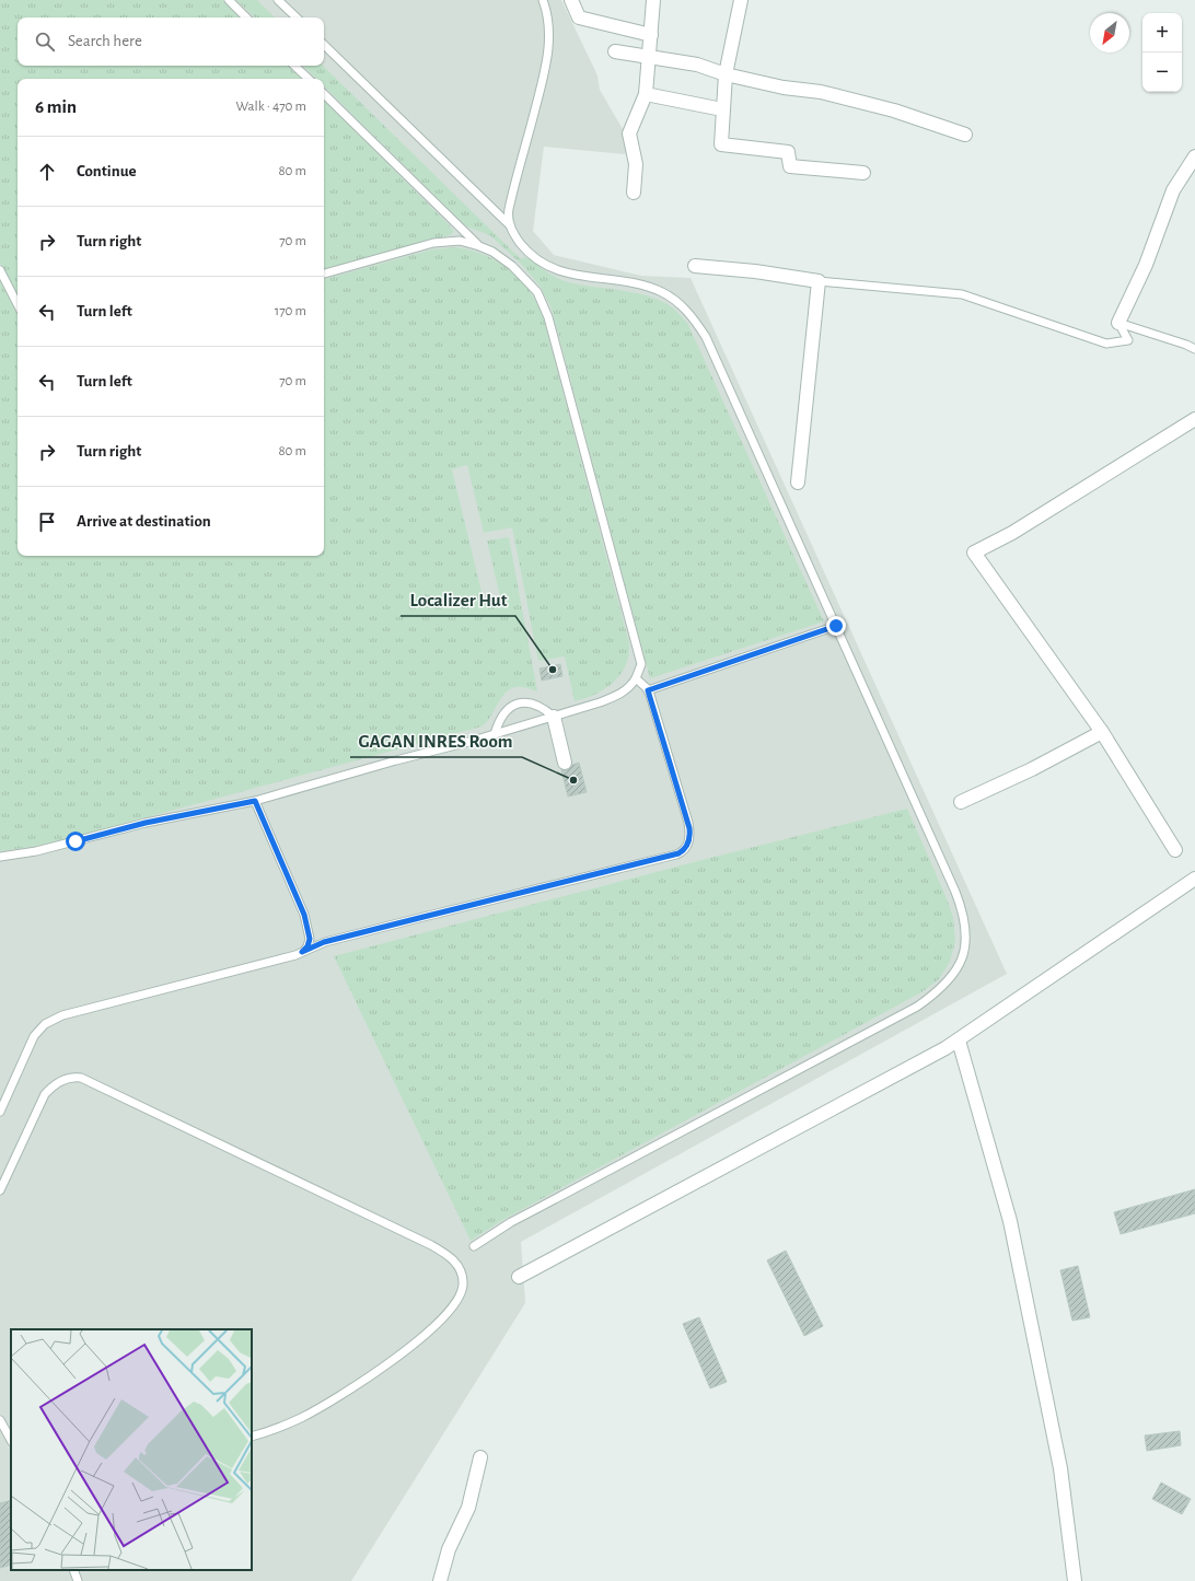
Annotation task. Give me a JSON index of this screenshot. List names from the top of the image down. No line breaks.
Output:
{"places":["Localizer Hut","GAGAN INRES Room"],"north":"bottom left","page":{"map_buttons":["+","−"],"search":"Search here","heading":["6 min","Walk · 470 m"],"list":[["Continue","80 m"],["Turn right","70 m"],["Turn left","170 m"],["Turn left","70 m"],["Turn right","80 m"],"Arrive at destination"]}}
